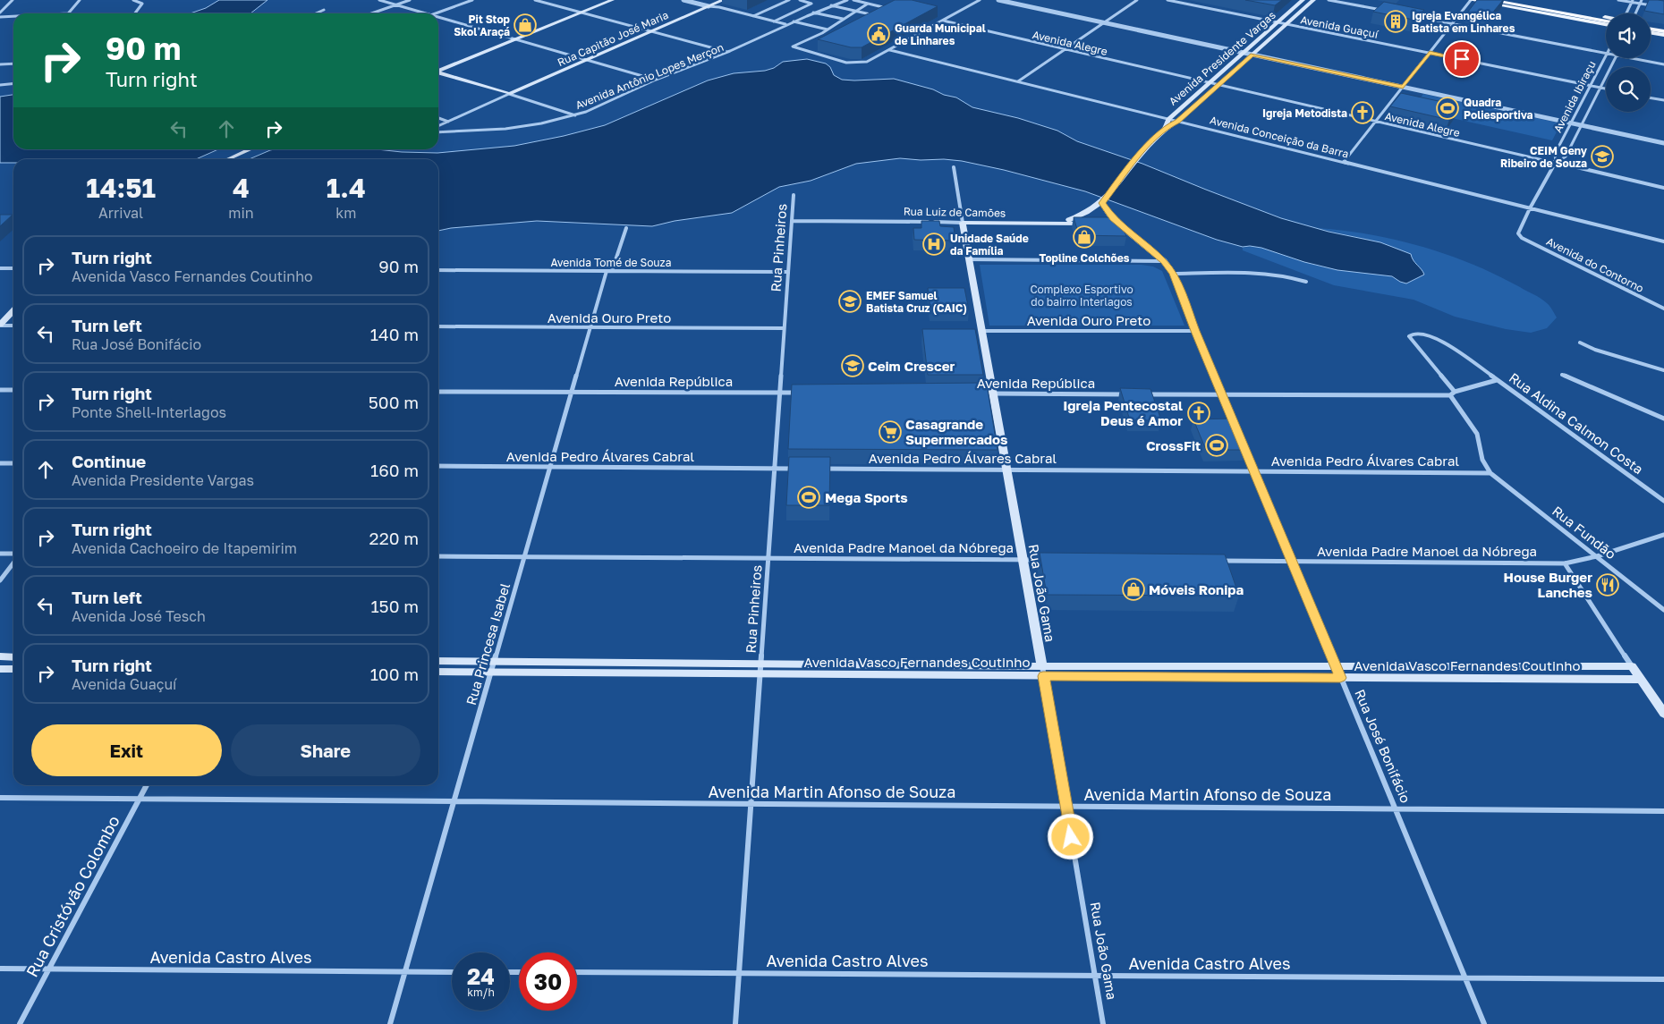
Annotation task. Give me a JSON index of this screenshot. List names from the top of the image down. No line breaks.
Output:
{"streets":{"main road":["Rua Capitão José Maria","Avenida Presidente Vargas","Rua Luiz de Camões","Rua João Gama","Avenida Vasco Fernandes Coutinho","Rua José Bonifácio"],"street":["Avenida Guaçuí","Avenida Alegre","Avenida Antônio Lopes Merçon","Avenida Ibiraçu","Avenida Conceição da Barra","Rua Pinheiros","Avenida Tomé de Souza","Avenida do Contorno","Avenida Ouro Preto","Avenida República","Rua Aldina Calmon Costa","Avenida Pedro Álvares Cabral","Rua Fundão","Avenida Padre Manoel da Nóbrega","Rua Princesa Isabel","Avenida Martin Afonso de Souza","Rua Cristóvão Colombo","Avenida Castro Alves"]},"crossings":[["Avenida Guaçuí","Avenida Presidente Vargas"],["Avenida Guaçuí","Avenida Ibiraçu"],["Avenida Alegre","Avenida Presidente Vargas"],["Avenida Alegre","Avenida Ibiraçu"],["Avenida Presidente Vargas","Avenida Conceição da Barra"],["Avenida Ibiraçu","Avenida Conceição da Barra"],["Avenida Ibiraçu","Avenida do Contorno"],["Rua Luiz de Camões","Rua Pinheiros"],["Rua Luiz de Camões","Rua João Gama"],["Rua Pinheiros","Avenida Tomé de Souza"],["Rua Pinheiros","Avenida Ouro Preto"],["Rua Pinheiros","Avenida República"],["Rua Pinheiros","Avenida Pedro Álvares Cabral"],["Rua Pinheiros","Avenida Padre Manoel da Nóbrega"],["Rua Pinheiros","Avenida Vasco Fernandes Coutinho"],["Rua Pinheiros","Avenida Martin Afonso de Souza"],["Rua Pinheiros","Avenida Castro Alves"],["Avenida Tomé de Souza","Rua Princesa Isabel"],["Avenida Ouro Preto","Rua João Gama"],["Avenida Ouro Preto","Rua Princesa Isabel"],["Avenida Ouro Preto","Rua José Bonifácio"],["Avenida República","Rua João Gama"],["Avenida República","Rua Princesa Isabel"],["Avenida Pedro Álvares Cabral","Rua Fundão"],["Avenida Pedro Álvares Cabral","Rua João Gama"],["Avenida Pedro Álvares Cabral","Rua Princesa Isabel"],["Avenida Pedro Álvares Cabral","Rua José Bonifácio"],["Rua Fundão","Avenida Padre Manoel da Nóbrega"],["Avenida Padre Manoel da Nóbrega","Rua João Gama"],["Avenida Padre Manoel da Nóbrega","Rua Princesa Isabel"],["Avenida Padre Manoel da Nóbrega","Rua José Bonifácio"],["Rua João Gama","Avenida Vasco Fernandes Coutinho"],["Rua João Gama","Avenida Martin Afonso de Souza"],["Rua João Gama","Avenida Castro Alves"],["Rua Princesa Isabel","Avenida Vasco Fernandes Coutinho"],["Rua Princesa Isabel","Avenida Martin Afonso de Souza"],["Rua Princesa Isabel","Avenida Castro Alves"],["Avenida Vasco Fernandes Coutinho","Rua José Bonifácio"],["Rua José Bonifácio","Avenida Martin Afonso de Souza"],["Rua José Bonifácio","Avenida Castro Alves"],["Avenida Martin Afonso de Souza","Rua Cristóvão Colombo"],["Rua Cristóvão Colombo","Avenida Castro Alves"]],"parks":["Complexo Esportivo do bairro Interlagos"],"places":{"building":["Igreja Evangélica Batista em Linhares"],"shop":["Pit Stop Skol Araçá","Topline Colchões","Móveis Ronipa"],"public building":["Guarda Municipal de Linhares"],"sports":["Quadra Poliesportiva","CrossFit","Mega Sports"],"church":["Igreja Metodista","Igreja Pentecostal Deus é Amor"],"school or university":["CEIM Geny Ribeiro de Souza","EMEF Samuel Batista Cruz (CAIC)","Ceim Crescer"],"hospital":["Unidade Saúde da Família"],"supermarket":["Casagrande Supermercados"],"restaurant":["House Burger Lanches"]},"page":{"turn":["90 m","Turn right"],"eta":["14:51","Arrival","4","min","1.4","km"],"list":[{"name":"Turn right","note":"Avenida Vasco Fernandes Coutinho","value":"90 m"},{"name":"Turn left","note":"Rua José Bonifácio","value":"140 m"},{"name":"Turn right","note":"Ponte Shell-Interlagos","value":"500 m"},{"name":"Continue","note":"Avenida Presidente Vargas","value":"160 m"},{"name":"Turn right","note":"Avenida Cachoeiro de Itapemirim","value":"220 m"},{"name":"Turn left","note":"Avenida José Tesch","value":"150 m"},{"name":"Turn right","note":"Avenida Guaçuí","value":"100 m"}],"buttons":["Exit","Share"],"speed":"24 km/h","limit":"30"}}
